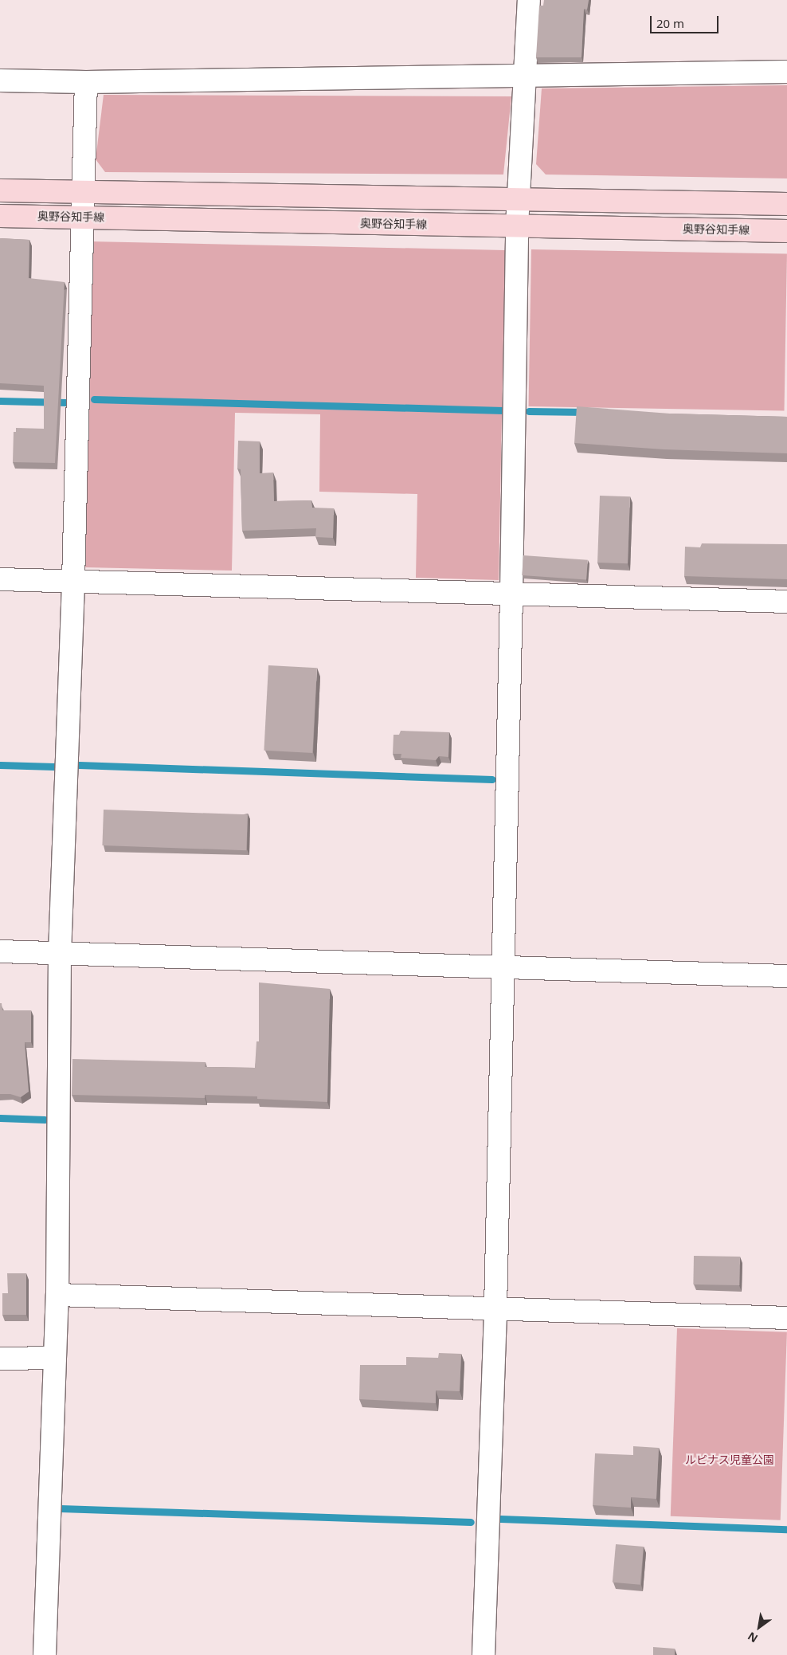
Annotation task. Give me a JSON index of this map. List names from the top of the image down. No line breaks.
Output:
{"streets":{"main road":["奥野谷知手線"]},"parks":["ルピナス児童公園"],"scale_bar":"20 m","north":"bottom left"}
